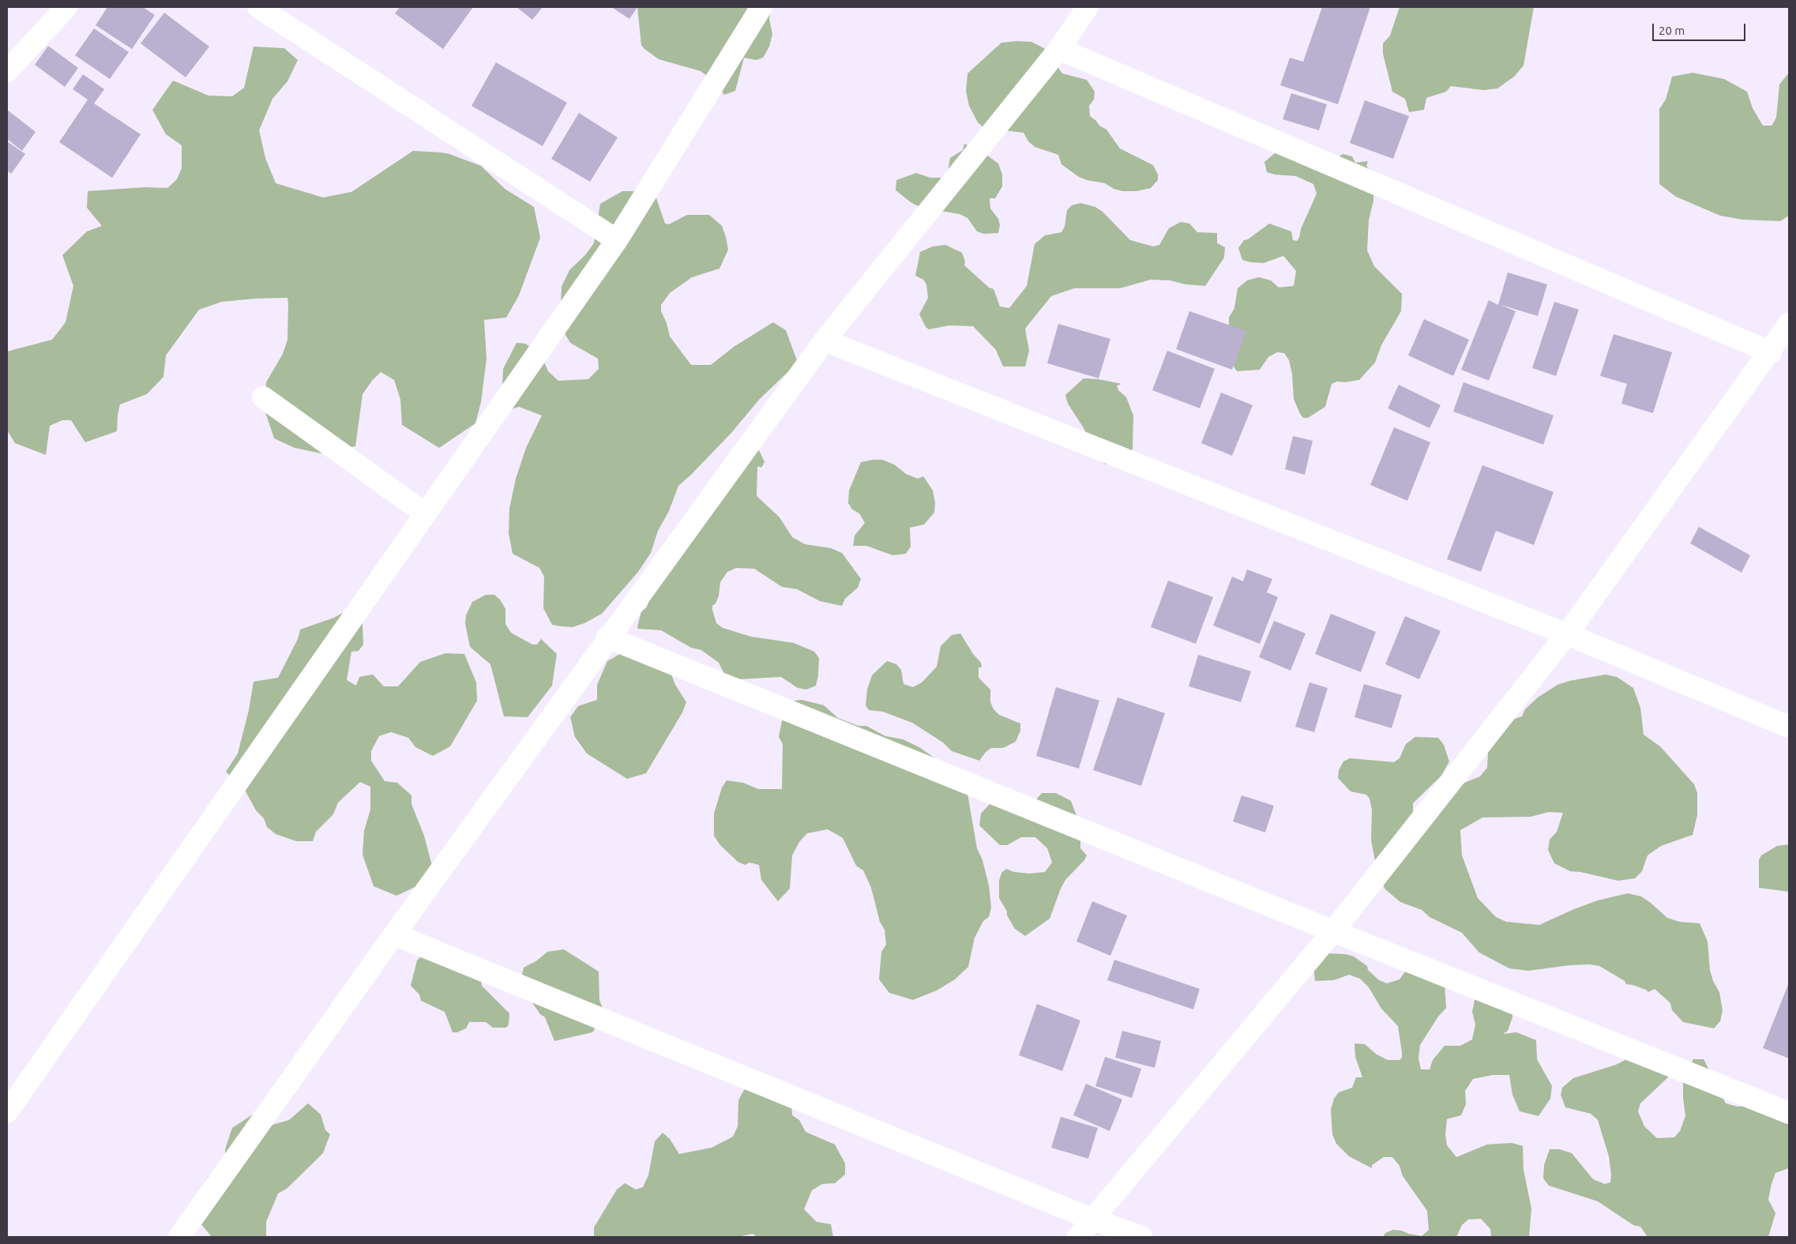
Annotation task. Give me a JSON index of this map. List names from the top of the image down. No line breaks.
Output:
{"scale_bar":"20 m"}
